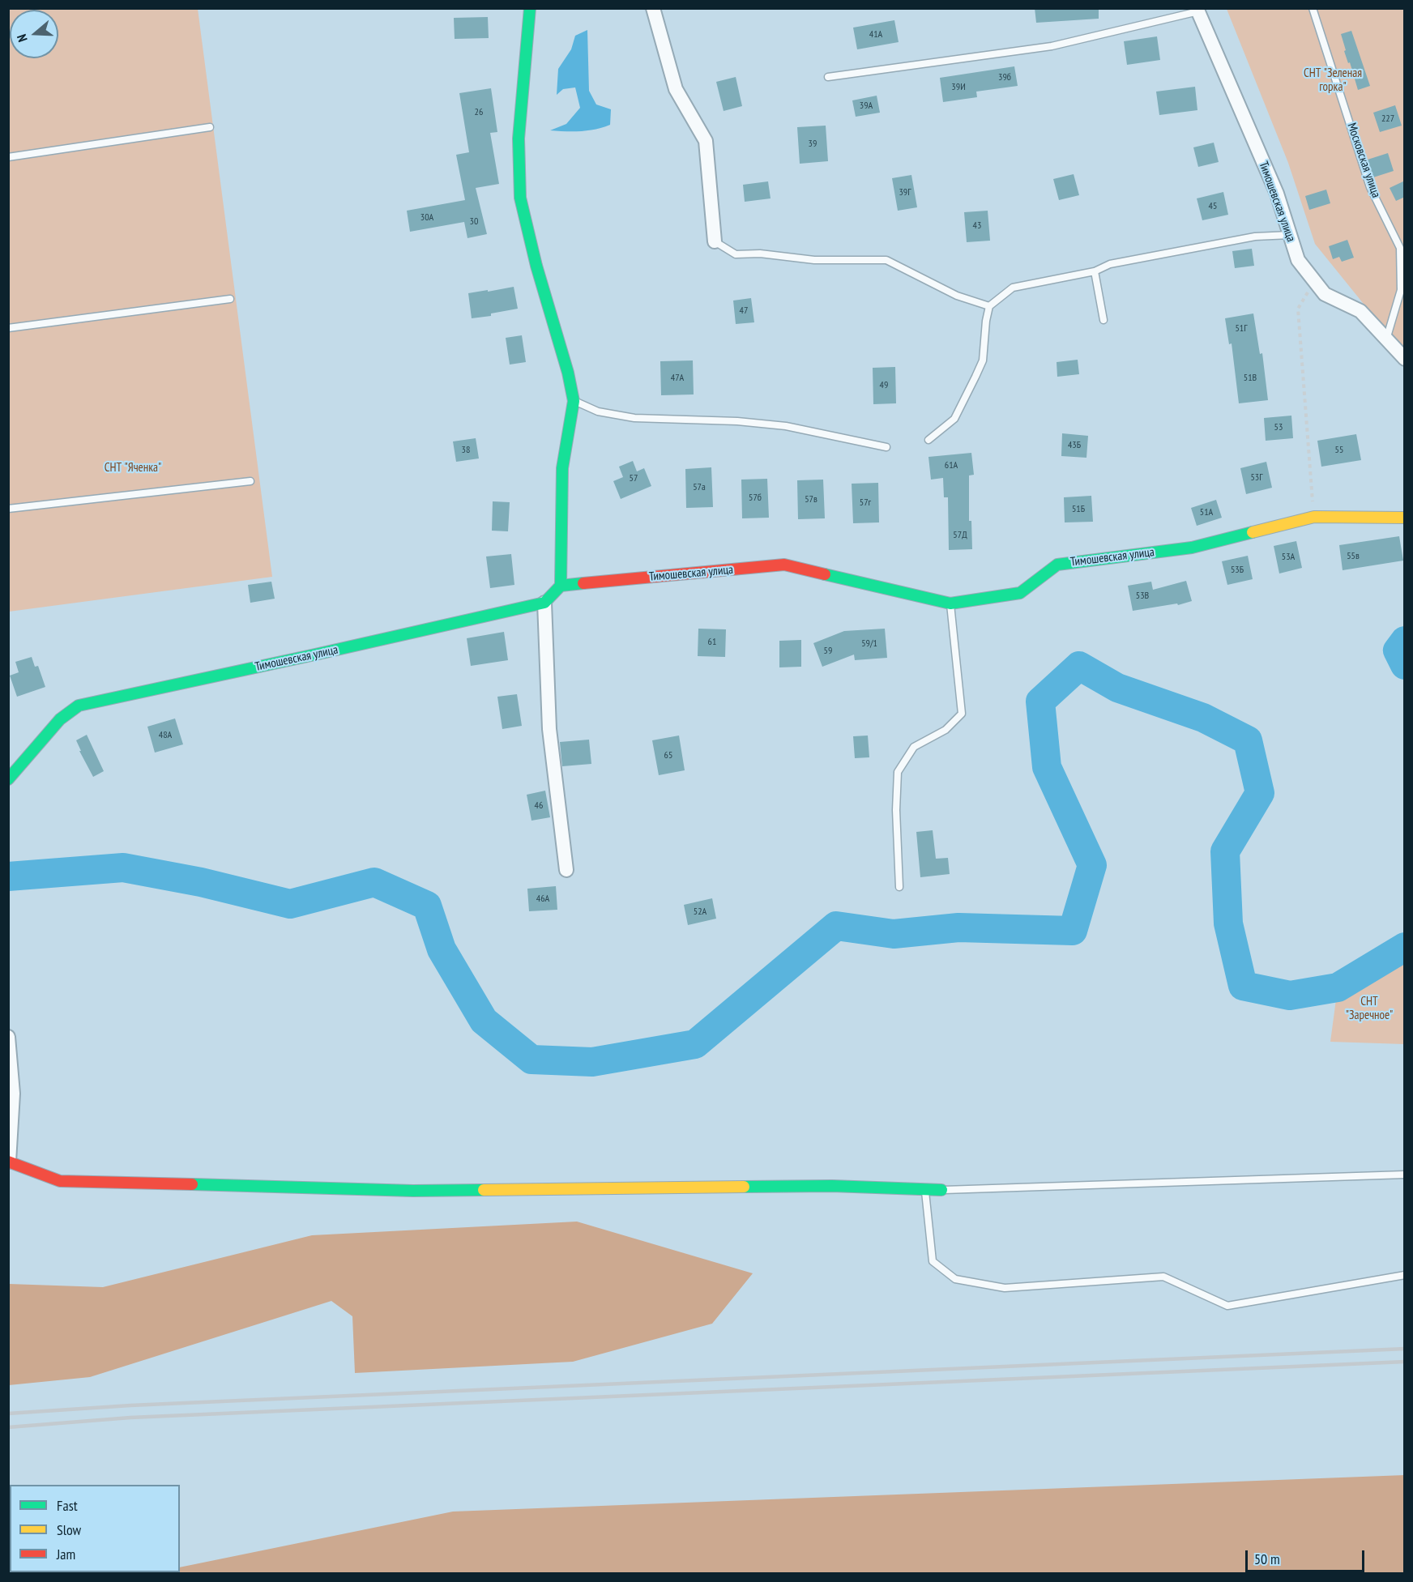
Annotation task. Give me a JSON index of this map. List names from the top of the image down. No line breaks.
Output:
{"streets":{"street":["Тимошевская улица"],"lane":["Московская улица"]},"crossings":[["Московская улица","Тимошевская улица"]],"parks":["СНТ \"Зеленая горка\"","СНТ \"Яченка\"","СНТ \"Заречное\""],"house_numbers":["41А","39б","39И","39А","26","227","39","39Г","45","30А","30","43","47","51Г","47А","51В","49","53","43Б","38","55","61А","53Г","57","57а","57б","57в","57г","51Б","51А","57Д","55в","53А","53Б","53В","61","59/1","59","48А","65","46","46А","52А"],"legend":["Fast","Slow","Jam"],"scale_bar":"50 m","north":"left"}
